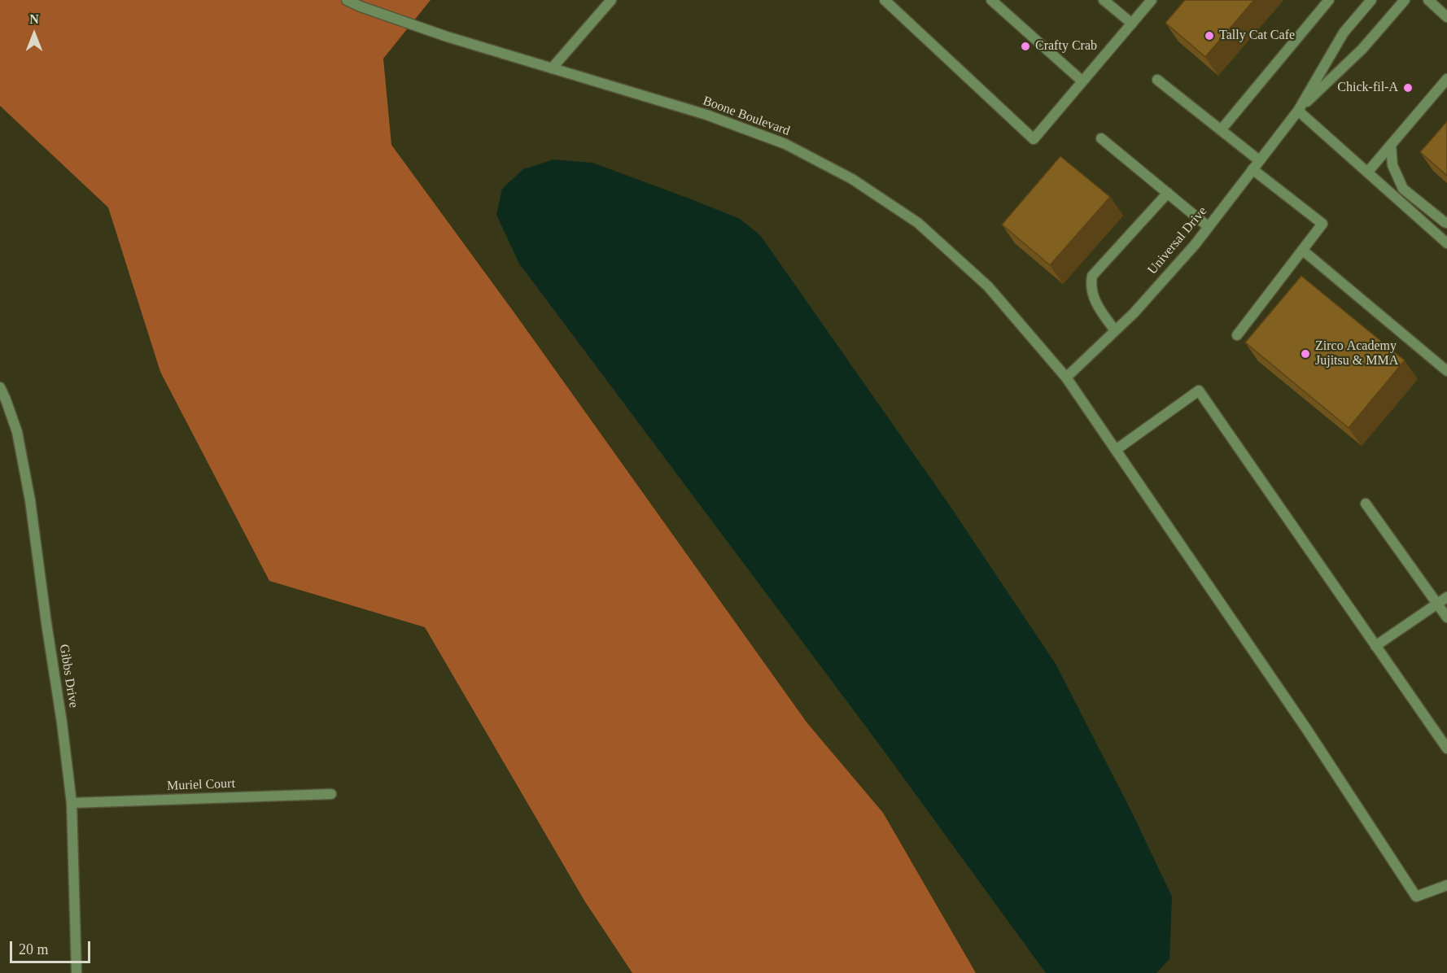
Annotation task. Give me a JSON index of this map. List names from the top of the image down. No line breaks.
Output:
{"streets":{"street":["Boone Boulevard","Universal Drive","Gibbs Drive","Muriel Court"]},"crossings":[["Boone Boulevard","Universal Drive"],["Gibbs Drive","Muriel Court"]],"places":["Tally Cat Cafe","Crafty Crab","Chick-fil-A","Zirco Academy Jujitsu & MMA"],"scale_bar":"20 m","north":"top"}
